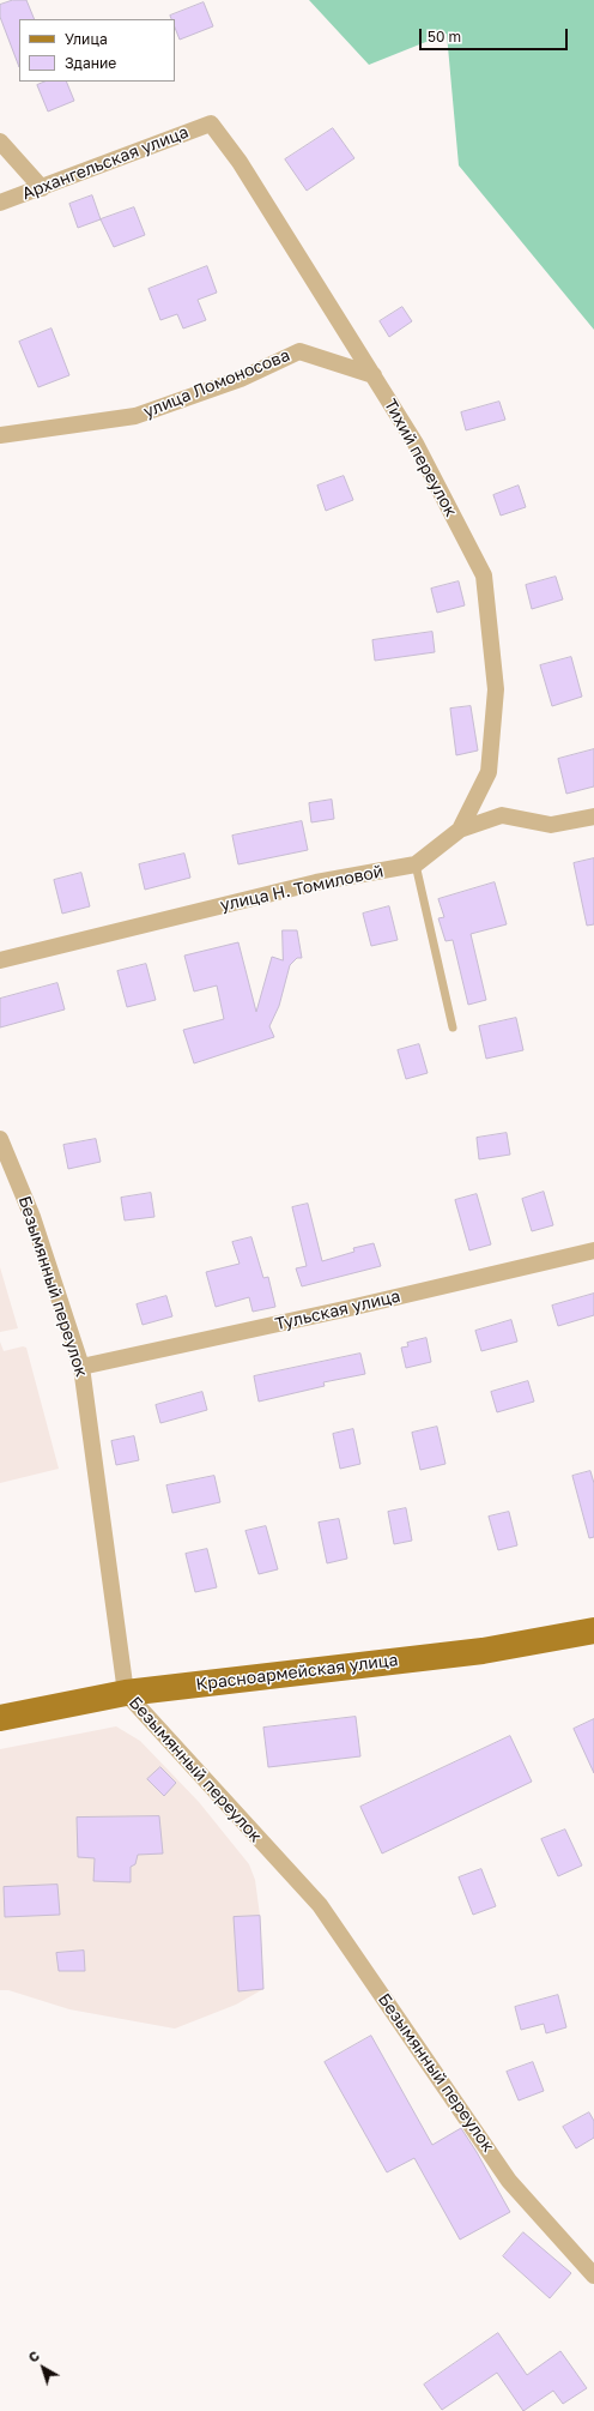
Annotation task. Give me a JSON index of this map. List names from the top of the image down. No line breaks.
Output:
{"streets":{"main road":["Красноармейская улица"],"street":["Архангельская улица","улица Ломоносова","Тихий переулок","улица Н. Томиловой","Безымянный переулок","Тульская улица"]},"crossings":[["Архангельская улица","Тихий переулок"],["улица Ломоносова","Тихий переулок"],["Тихий переулок","улица Н. Томиловой"],["Безымянный переулок","Тульская улица"],["Безымянный переулок","Красноармейская улица"]],"legend":["Улица","Здание"],"scale_bar":"50 m","north":"top left"}
